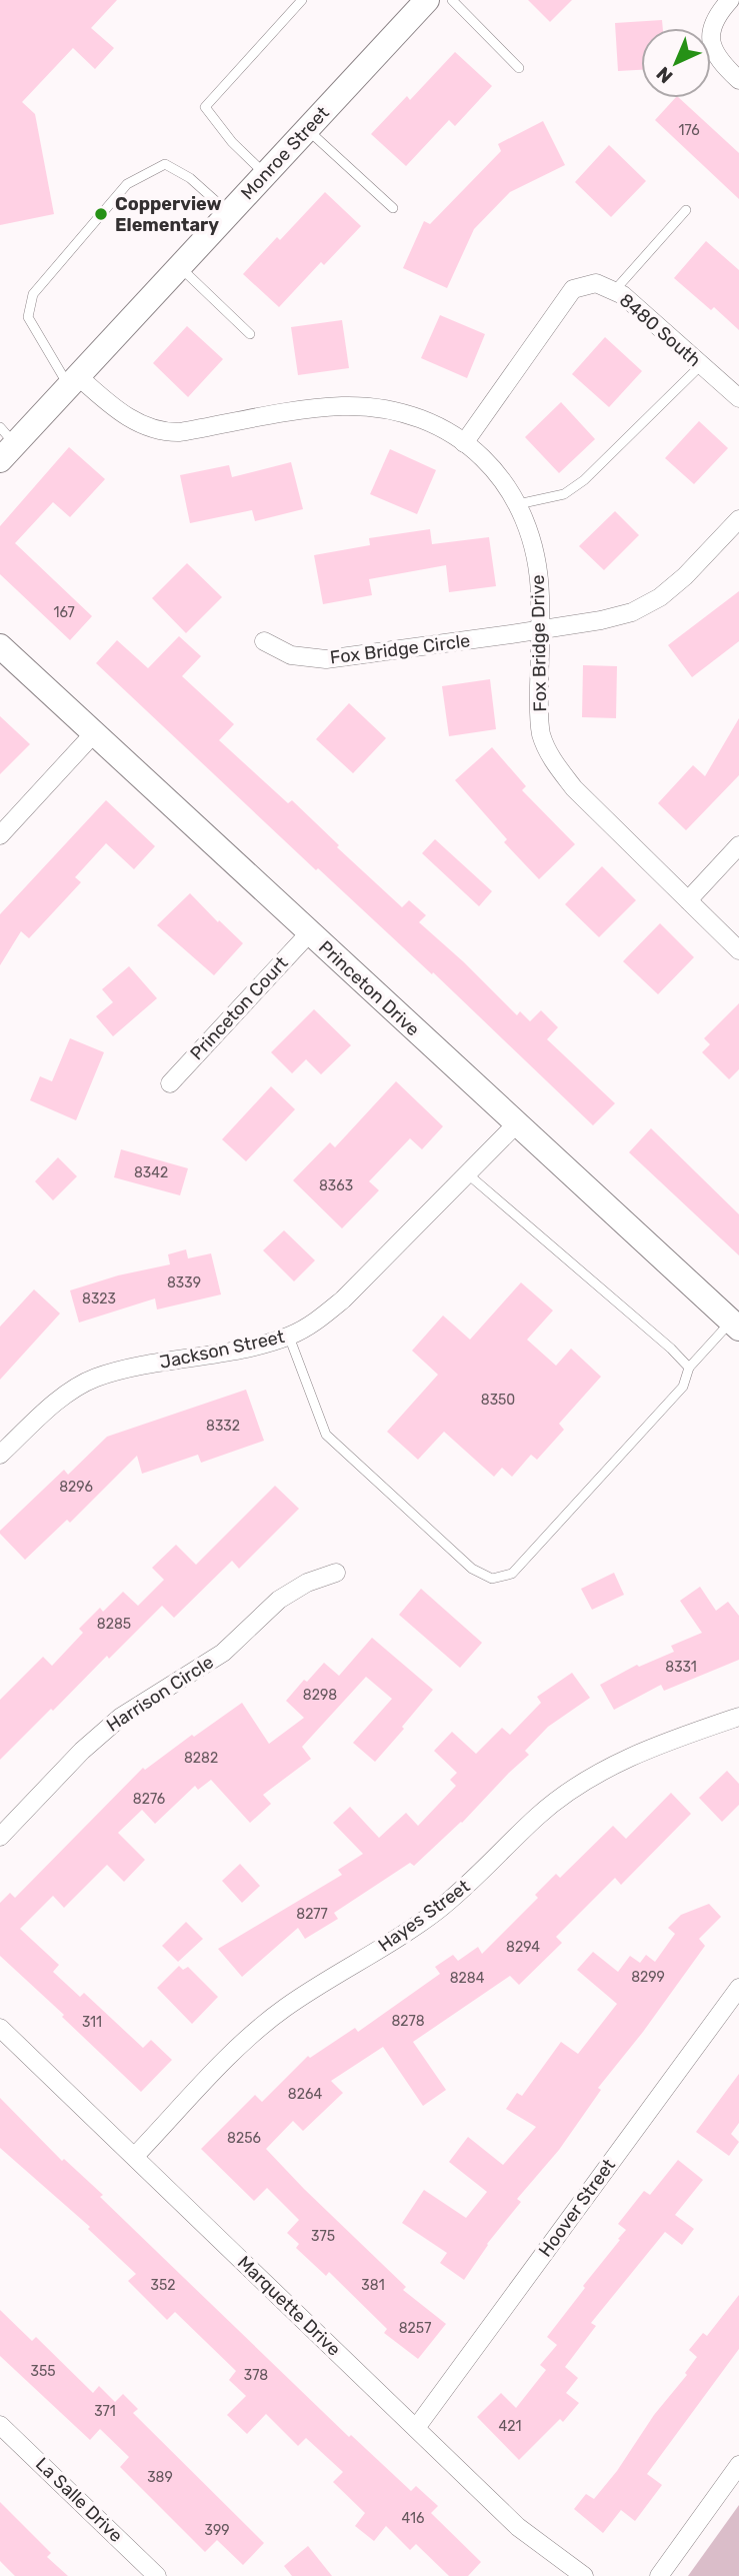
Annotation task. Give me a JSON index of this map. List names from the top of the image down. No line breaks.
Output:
{"streets":{"street":["Monroe Street","8480 South","Fox Bridge Drive","Fox Bridge Circle","Princeton Drive","Princeton Court","Jackson Street","Harrison Circle","Hayes Street","Hoover Street","Marquette Drive","La Salle Drive"]},"crossings":[["Monroe Street","Fox Bridge Drive"],["8480 South","Fox Bridge Drive"],["Fox Bridge Drive","Fox Bridge Circle"],["Princeton Drive","Princeton Court"],["Princeton Drive","Jackson Street"],["Hayes Street","Marquette Drive"],["Hoover Street","Marquette Drive"]],"places":["Copperview Elementary"],"house_numbers":["176","167","8342","8363","8339","8323","8350","8332","8296","8285","8331","8298","8282","8276","8277","8294","8299","8284","8278","311","8264","8256","375","352","381","8257","355","378","371","421","389","416","399"],"north":"bottom left"}
